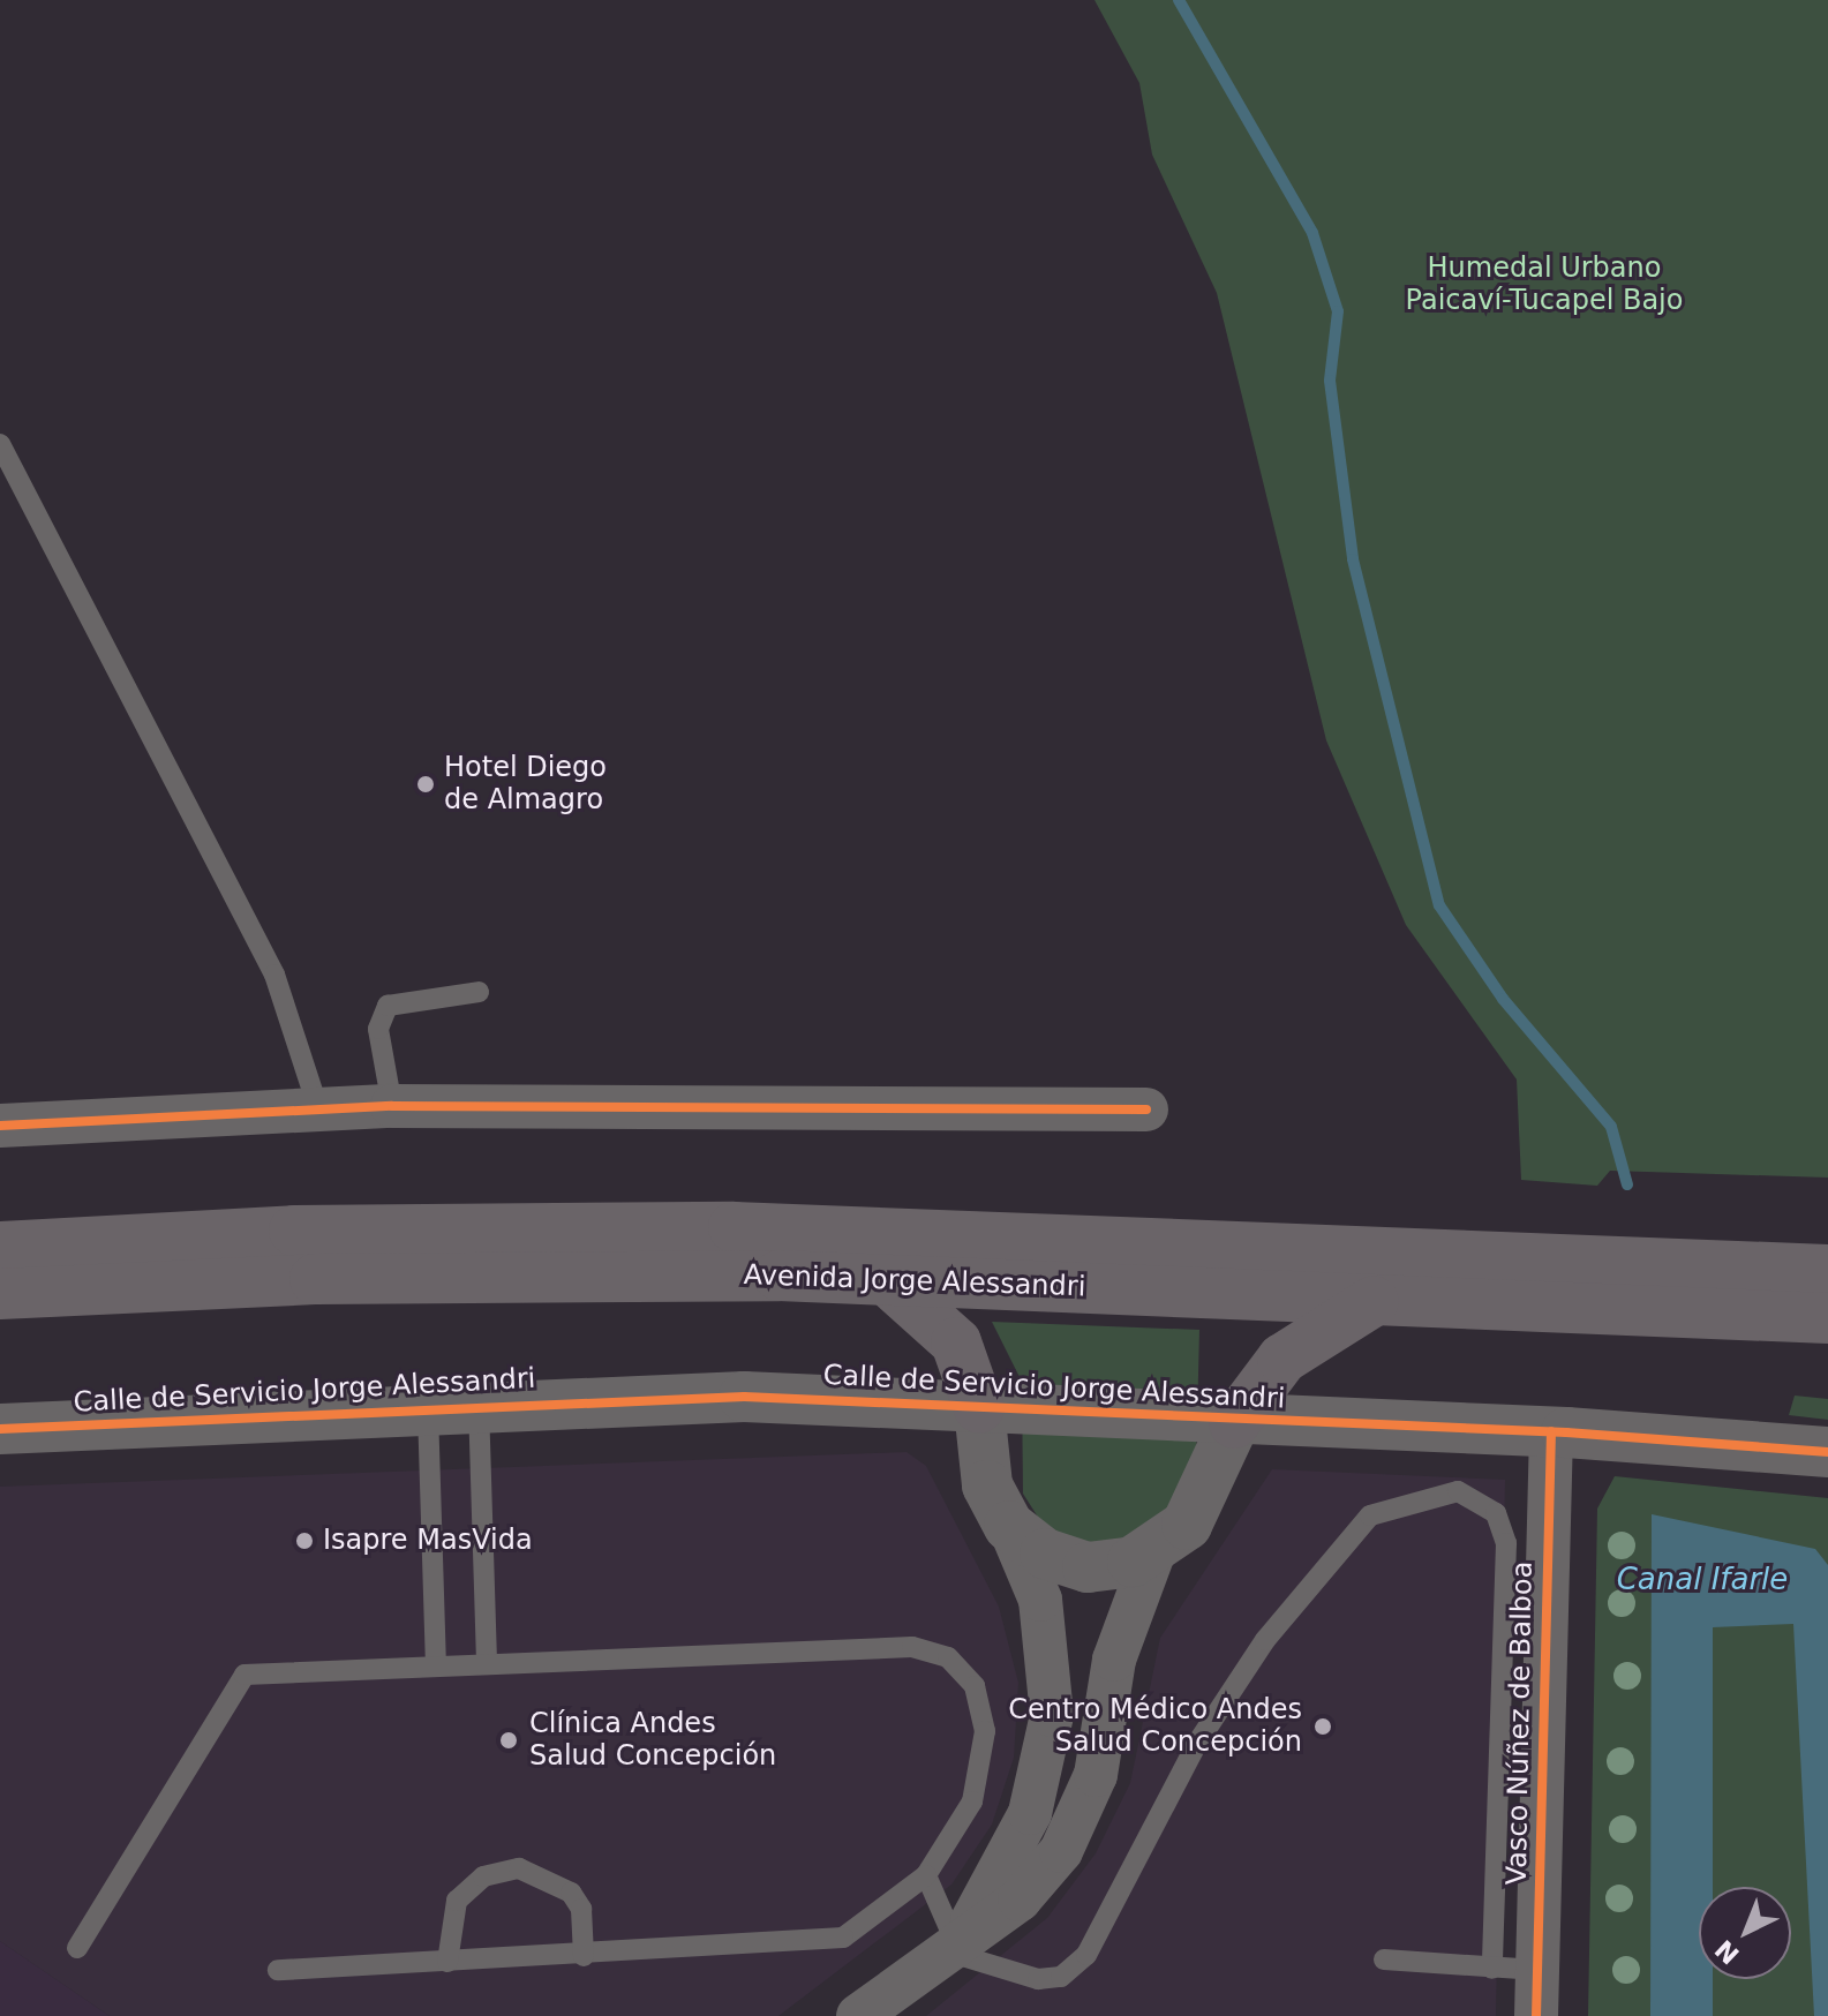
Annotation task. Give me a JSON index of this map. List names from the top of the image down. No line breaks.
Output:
{"streets":{"highway":["Avenida Jorge Alessandri"],"street":["Calle de Servicio Jorge Alessandri","Vasco Núñez de Balboa"]},"crossings":[["Calle de Servicio Jorge Alessandri","Vasco Núñez de Balboa"]],"water":["Canal Ifarle"],"parks":["Humedal Urbano Paicaví-Tucapel Bajo"],"places":["Hotel Diego de Almagro","Isapre MasVida","Centro Médico Andes Salud Concepción","Clínica Andes Salud Concepción"],"north":"bottom left"}
